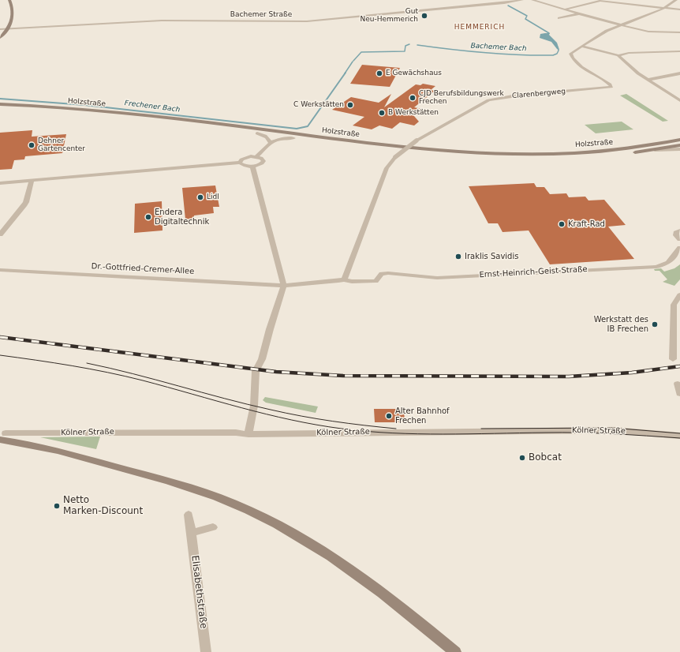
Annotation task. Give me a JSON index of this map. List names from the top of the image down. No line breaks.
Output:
{"streets":{"main road":["Holzstraße","Kölner Straße"],"street":["Bachemer Straße","Clarenbergweg","Dr.-Gottfried-Cremer-Allee","Ernst-Heinrich-Geist-Straße","Elisabethstraße"]},"crossings":[["Clarenbergweg","Dr.-Gottfried-Cremer-Allee"],["Clarenbergweg","Ernst-Heinrich-Geist-Straße"],["Dr.-Gottfried-Cremer-Allee","Ernst-Heinrich-Geist-Straße"]],"districts":["HEMMERICH"],"water":["Bachemer Bach","Frechener Bach"],"places":["Gut Neu-Hemmerich","E Gewächshaus","CJD Berufsbildungswerk Frechen","C Werkstätten","B Werkstätten","Dehner Gartencenter","Lidl","Endera Digitaltechnik","Kraft-Rad","Iraklis Savidis","Werkstatt des IB Frechen","Alter Bahnhof Frechen","Bobcat","Netto Marken-Discount"]}
